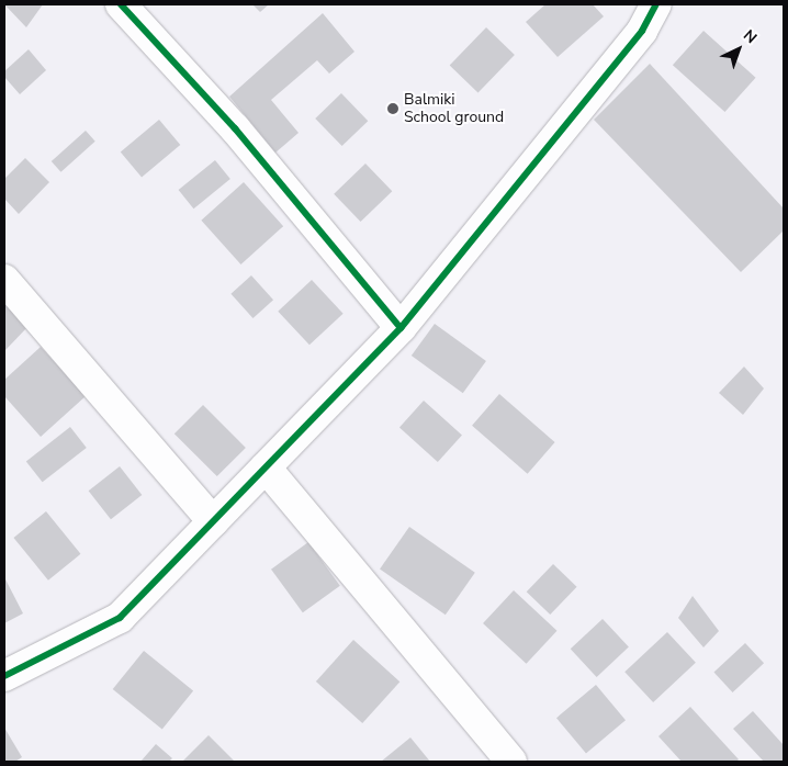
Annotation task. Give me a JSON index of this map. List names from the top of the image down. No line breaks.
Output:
{"places":["Balmiki School ground"],"north":"top right"}
